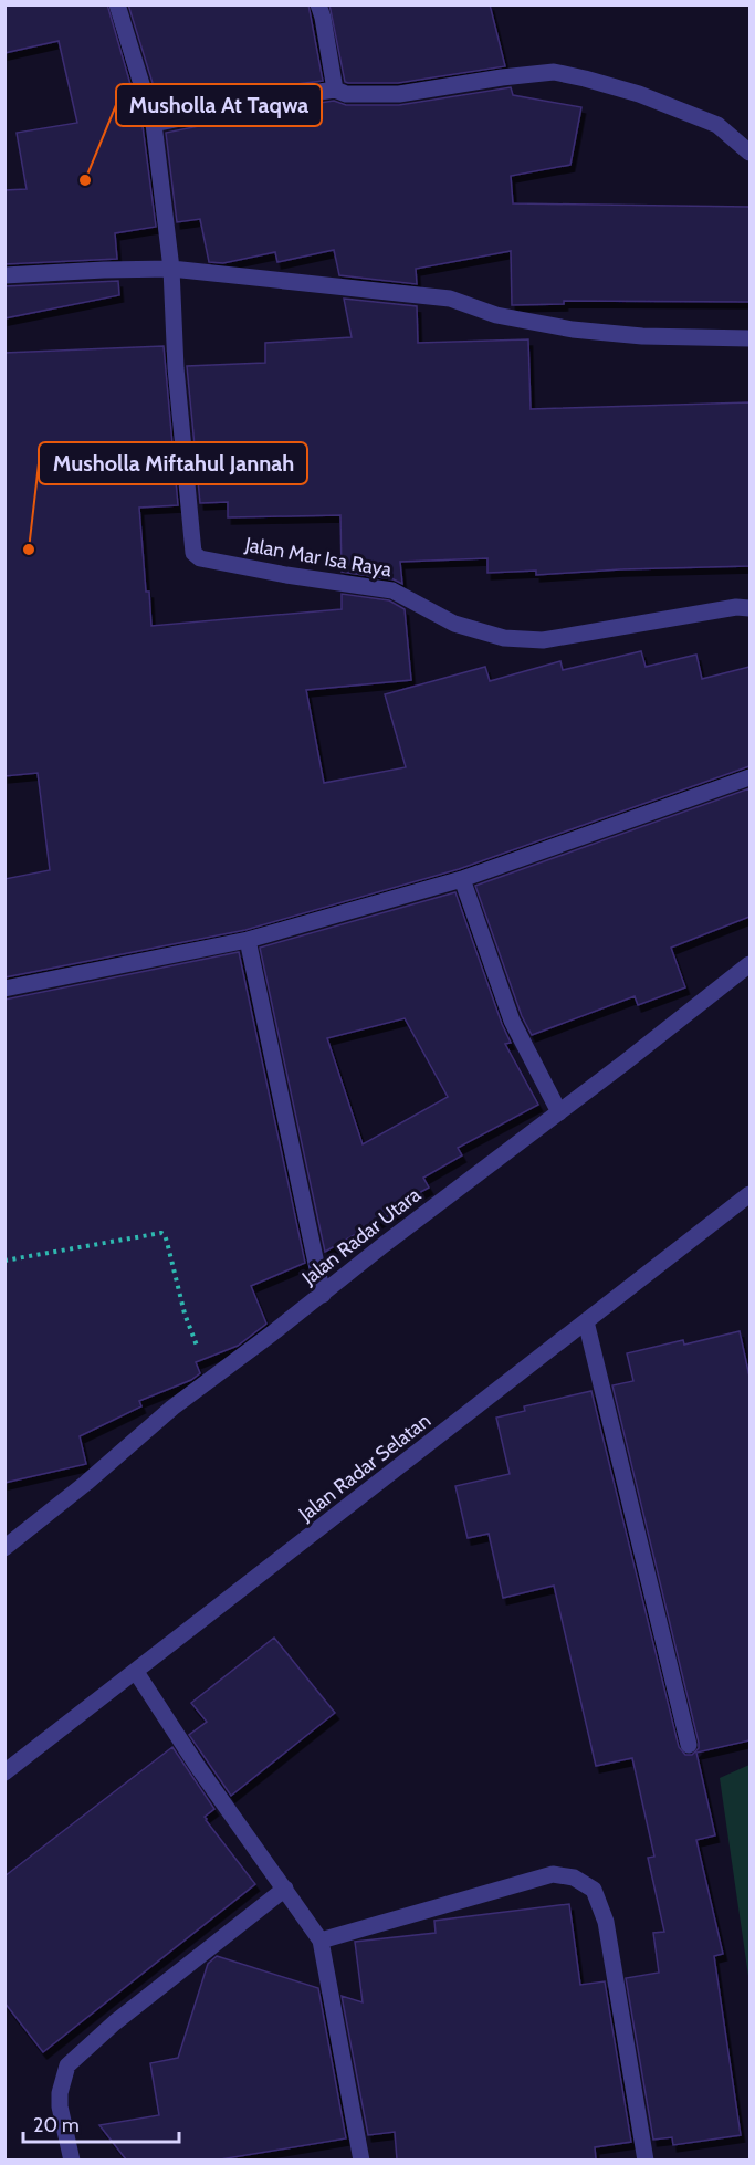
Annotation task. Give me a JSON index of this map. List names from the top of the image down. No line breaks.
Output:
{"streets":{"street":["Jalan Mar Isa Raya","Jalan Radar Utara","Jalan Radar Selatan"]},"places":["Musholla At Taqwa","Musholla Miftahul Jannah"],"scale_bar":"20 m"}
